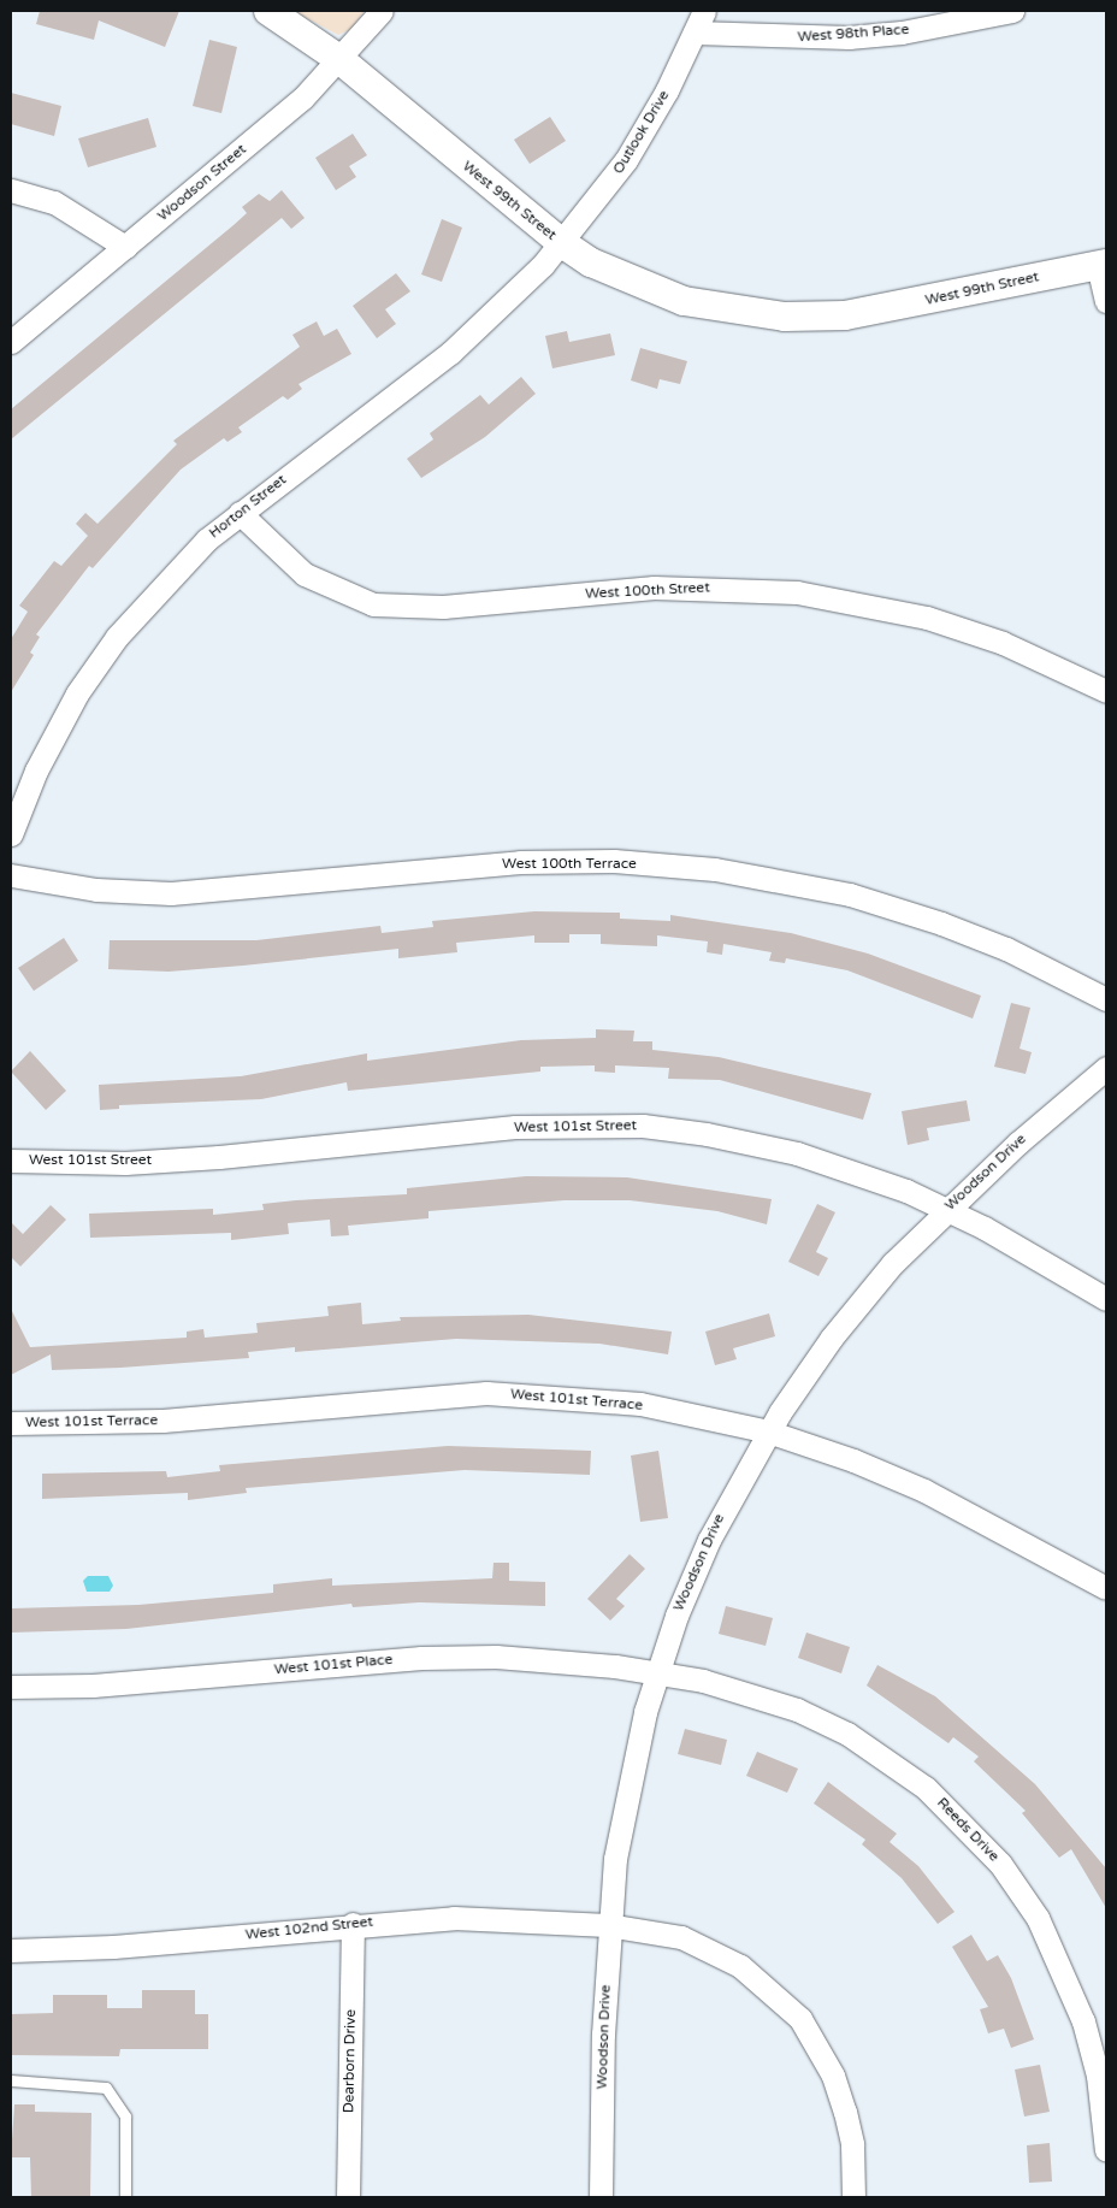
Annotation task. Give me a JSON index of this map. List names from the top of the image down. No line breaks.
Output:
{"streets":{"street":["West 98th Place","Outlook Drive","Woodson Street","West 99th Street","Horton Street","West 100th Street","West 100th Terrace","West 101st Street","Woodson Drive","West 101st Terrace","West 101st Place","Reeds Drive","West 102nd Street","Dearborn Drive"]},"crossings":[["West 98th Place","Outlook Drive"],["Outlook Drive","West 99th Street"],["Outlook Drive","Horton Street"],["Woodson Street","West 99th Street"],["West 99th Street","Horton Street"],["Horton Street","West 100th Street"],["West 101st Street","Woodson Drive"],["Woodson Drive","West 101st Terrace"],["Woodson Drive","West 101st Place"],["Woodson Drive","Reeds Drive"],["Woodson Drive","West 102nd Street"],["West 101st Place","Reeds Drive"],["West 102nd Street","Dearborn Drive"]]}
